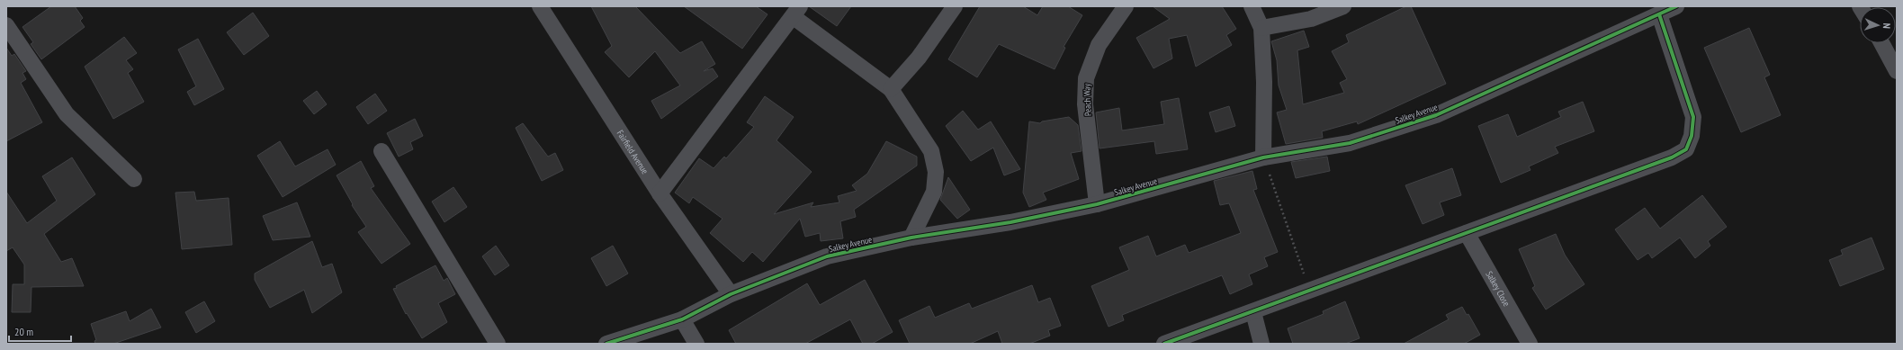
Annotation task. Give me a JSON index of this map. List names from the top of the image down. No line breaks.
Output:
{"streets":{"street":["Peach Way","Salkey Avenue","Fairfield Avenue","Salkey Close"]},"crossings":[["Peach Way","Salkey Avenue"],["Salkey Avenue","Fairfield Avenue"]],"scale_bar":"20 m","north":"right"}
